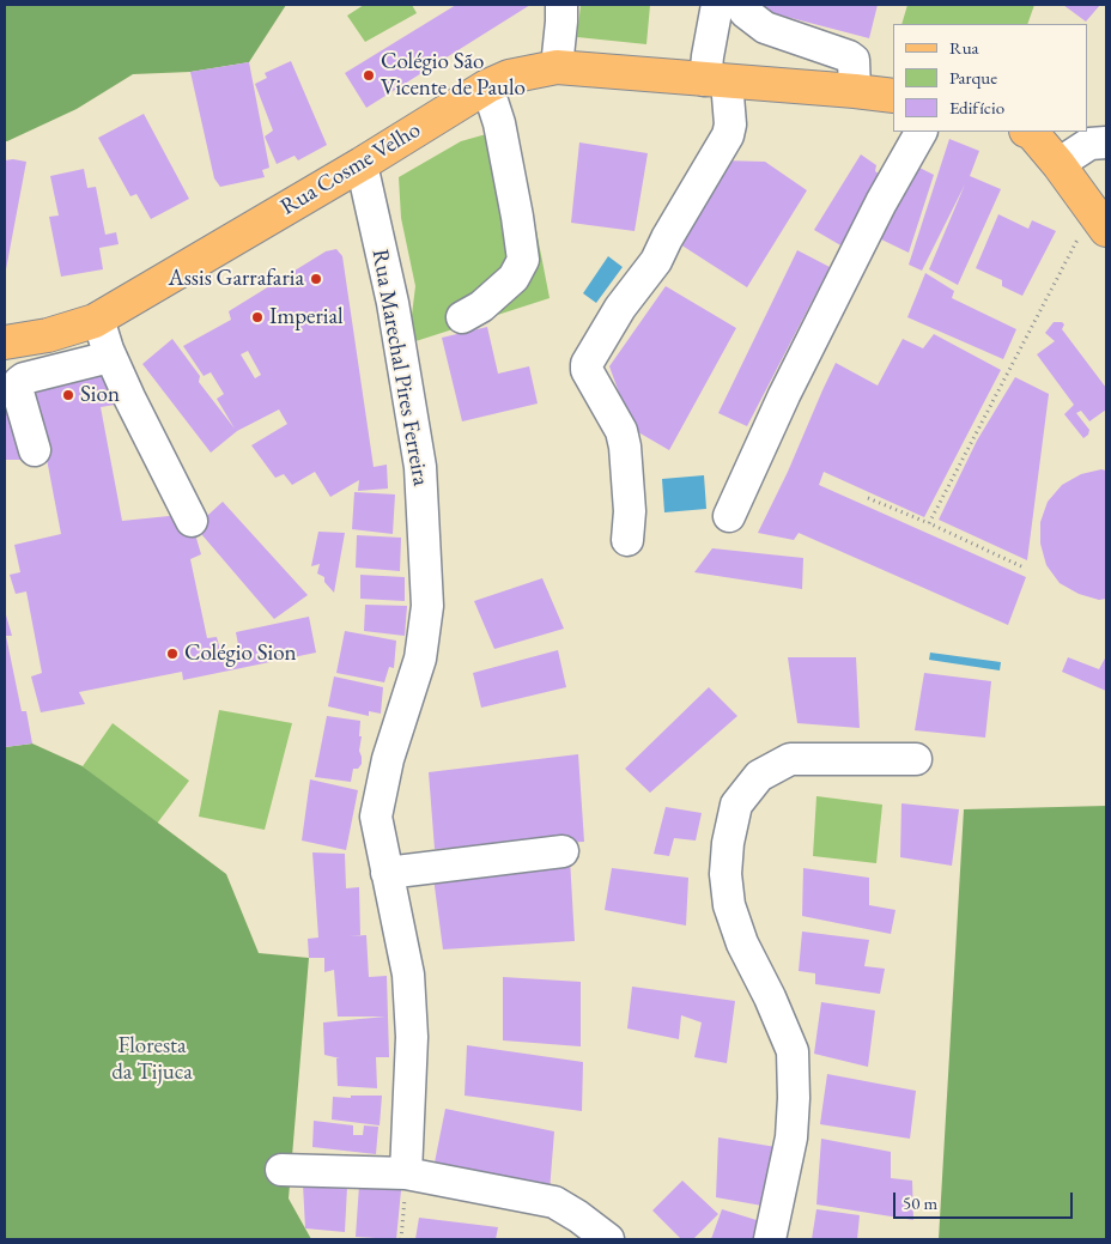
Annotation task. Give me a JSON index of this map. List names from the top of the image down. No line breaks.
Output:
{"streets":{"main road":["Rua Cosme Velho"],"street":["Rua Marechal Pires Ferreira"]},"crossings":[["Rua Cosme Velho","Rua Marechal Pires Ferreira"]],"parks":["Floresta da Tijuca"],"places":["Colégio São Vicente de Paulo","Assis Garrafaria","Imperial","Sion","Colégio Sion"],"legend":["Rua","Parque","Edifício"],"scale_bar":"50 m"}
